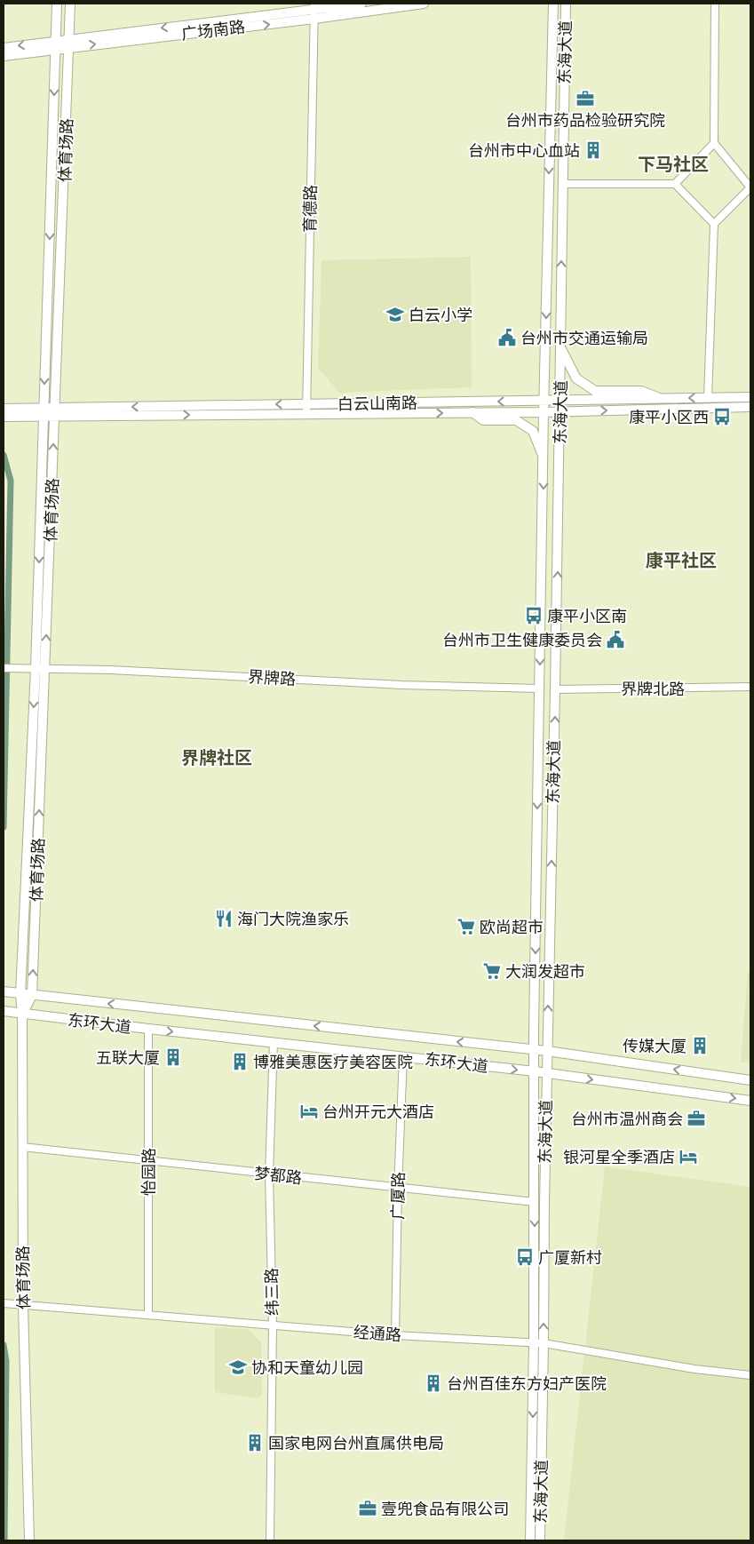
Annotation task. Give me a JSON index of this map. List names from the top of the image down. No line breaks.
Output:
{"streets":{"main road":["广场南路","东海大道","体育场路","白云山南路","东环大道"],"street":["育德路","界牌路","界牌北路","怡园路","梦都路","广厦路","纬三路","经通路"]},"crossings":[["广场南路","体育场路"],["广场南路","育德路"],["东海大道","白云山南路"],["东海大道","界牌路"],["东海大道","界牌北路"],["东海大道","东环大道"],["东海大道","梦都路"],["东海大道","经通路"],["体育场路","白云山南路"],["体育场路","界牌路"],["体育场路","东环大道"],["体育场路","梦都路"],["体育场路","经通路"],["育德路","白云山南路"],["东环大道","怡园路"],["东环大道","广厦路"],["东环大道","纬三路"],["怡园路","梦都路"],["怡园路","经通路"],["梦都路","广厦路"],["梦都路","纬三路"],["广厦路","经通路"],["纬三路","经通路"]],"districts":["下马社区","康平社区","界牌社区"],"places":{"office":["台州市药品检验研究院","台州市温州商会","壹兜食品有限公司"],"building":["台州市中心血站","传媒大厦","五联大厦","博雅美惠医疗美容医院","台州百佳东方妇产医院","国家电网台州直属供电局"],"school or university":["白云小学","协和天童幼儿园"],"public building":["台州市交通运输局","台州市卫生健康委员会"],"bus stop":["康平小区西","康平小区南","广厦新村"],"restaurant":["海门大院渔家乐"],"supermarket":["欧尚超市","大润发超市"],"hotel":["台州开元大酒店","银河星全季酒店"]}}
